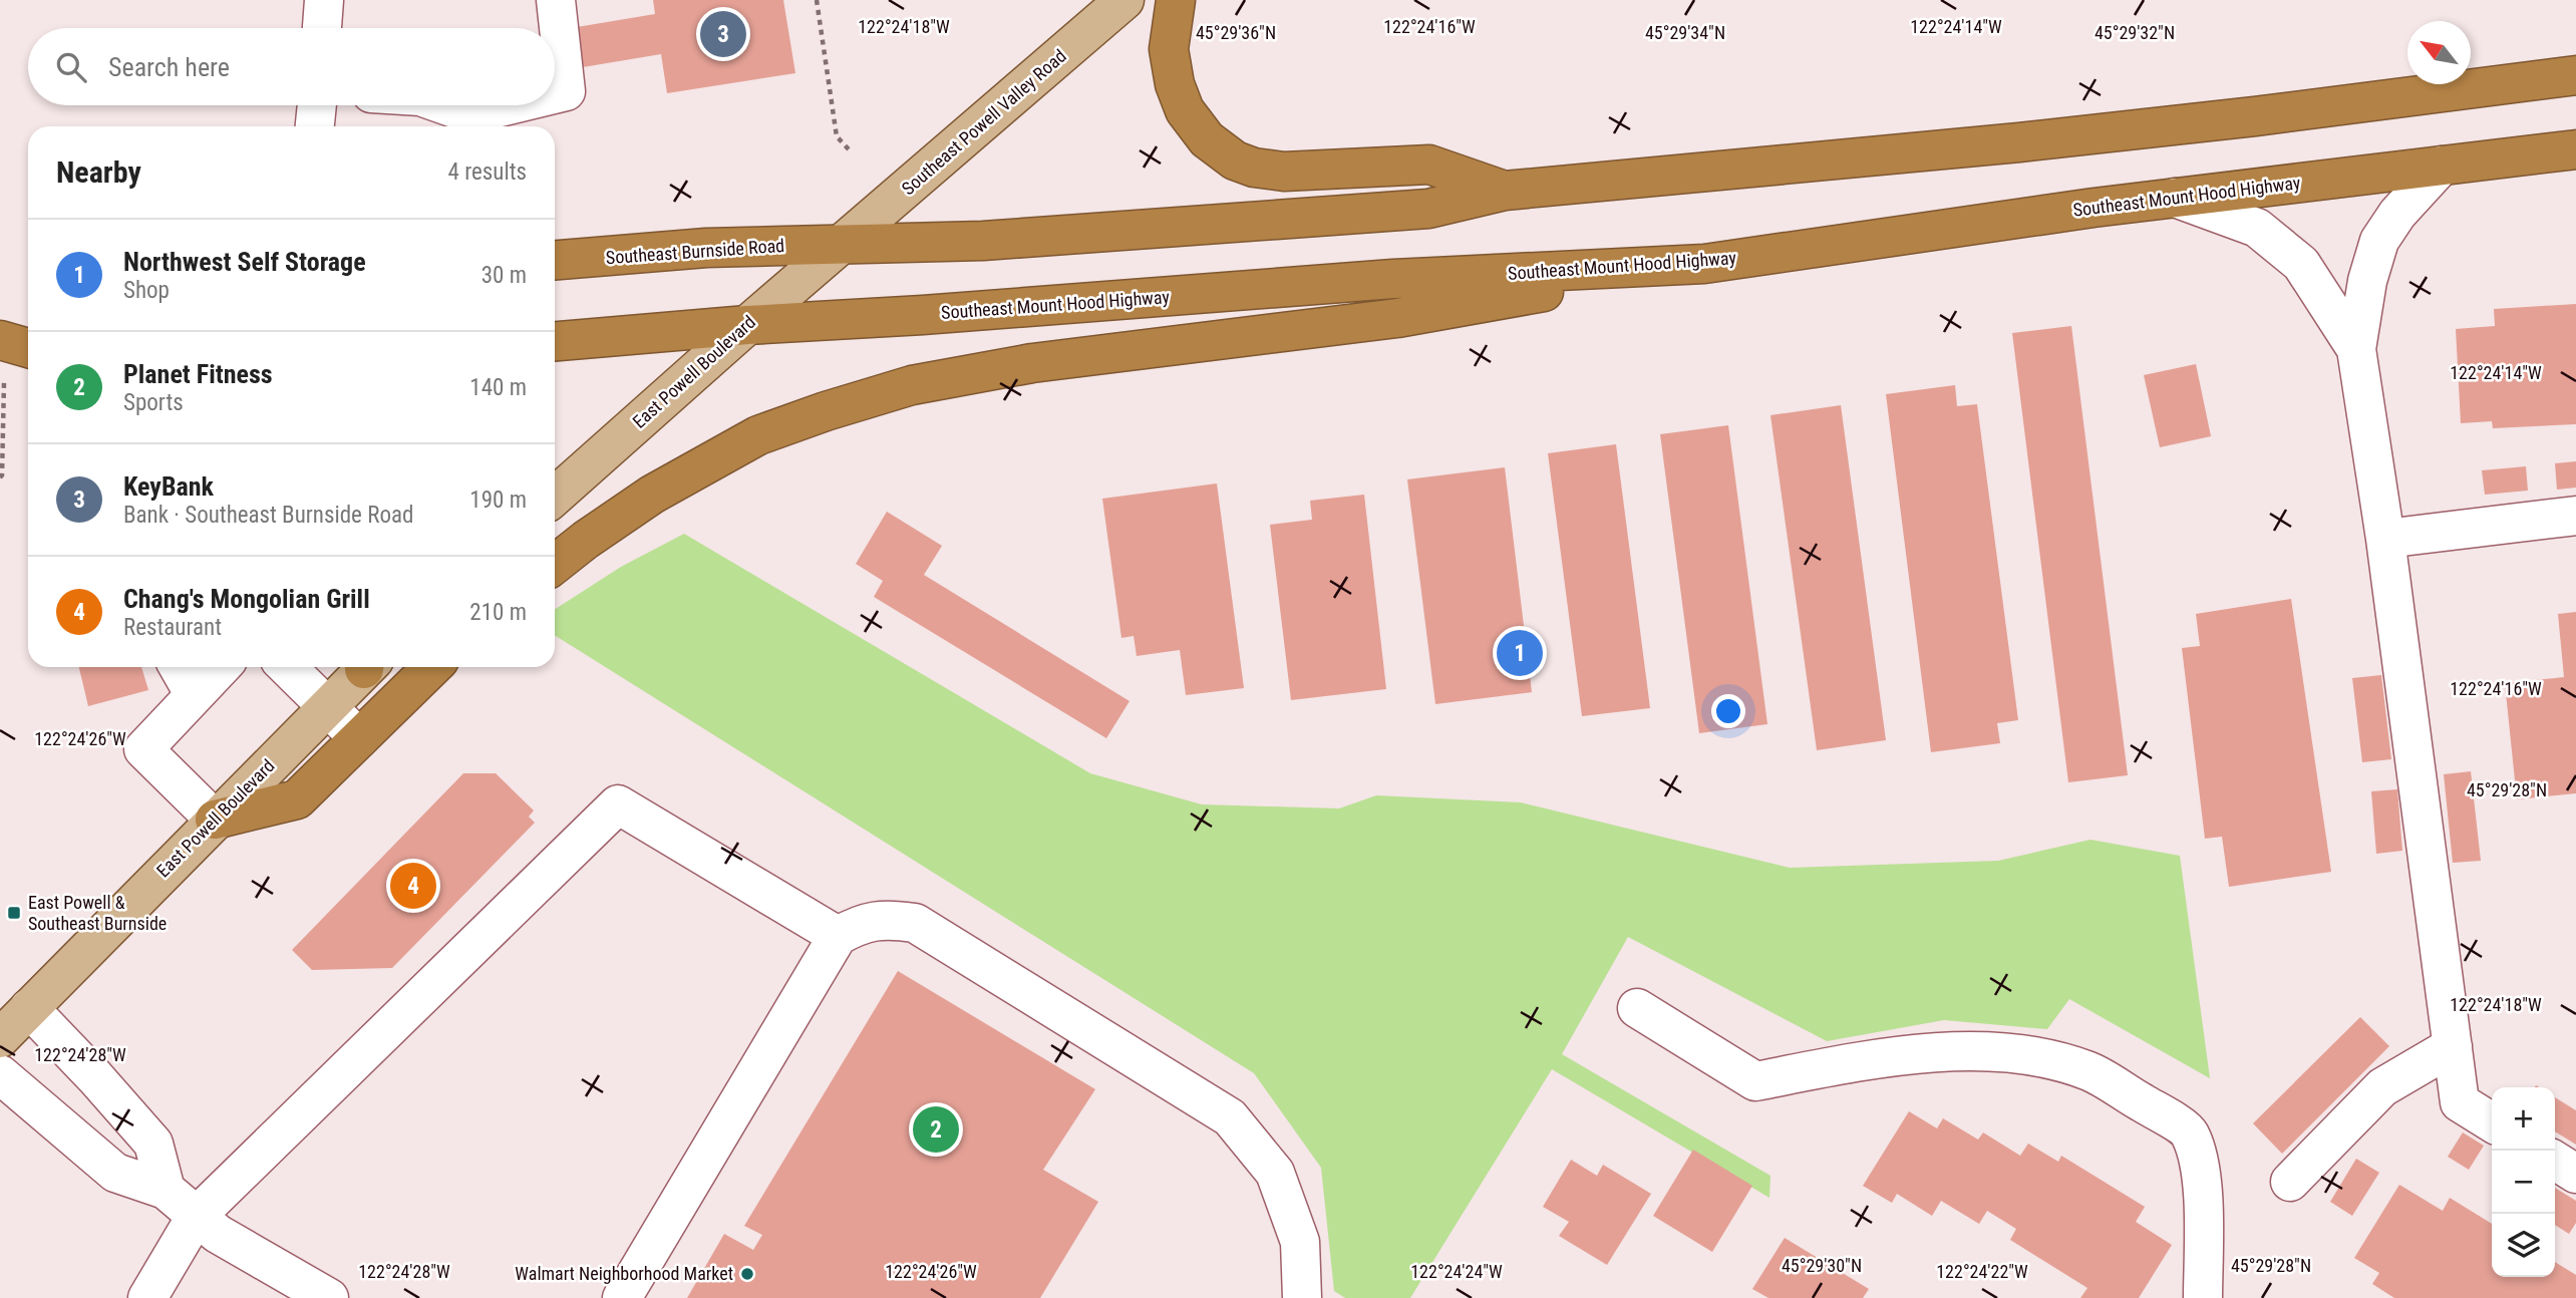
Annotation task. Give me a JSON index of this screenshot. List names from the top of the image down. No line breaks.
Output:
{"streets":{"highway":["Southeast Mount Hood Highway","Southeast Burnside Road"],"main road":["Southeast Powell Valley Road","East Powell Boulevard"]},"crossings":[["Southeast Powell Valley Road","Southeast Burnside Road"],["Southeast Powell Valley Road","East Powell Boulevard"],["Southeast Mount Hood Highway","East Powell Boulevard"],["Southeast Burnside Road","East Powell Boulevard"]],"places":{"transit":["East Powell & Southeast Burnside"],"other":["Walmart Neighborhood Market"]},"north":"top left","page":{"pins":["3","1","4","2"],"search":"Search here","heading":["Nearby","4 results"],"list":[{"mark":"1","name":"Northwest Self Storage","note":"Shop","value":"30 m"},{"mark":"2","name":"Planet Fitness","note":"Sports","value":"140 m"},{"mark":"3","name":"KeyBank","note":"Bank · Southeast Burnside Road","value":"190 m"},{"mark":"4","name":"Chang's Mongolian Grill","note":"Restaurant","value":"210 m"}],"map_buttons":["+","−"]},"coordinates":["122°24'18\"W","122°24'16\"W","122°24'14\"W","45°29'36\"N","45°29'34\"N","45°29'32\"N","122°24'26\"W","45°29'28\"N","122°24'28\"W","45°29'30\"N","122°24'24\"W","122°24'22\"W"]}
